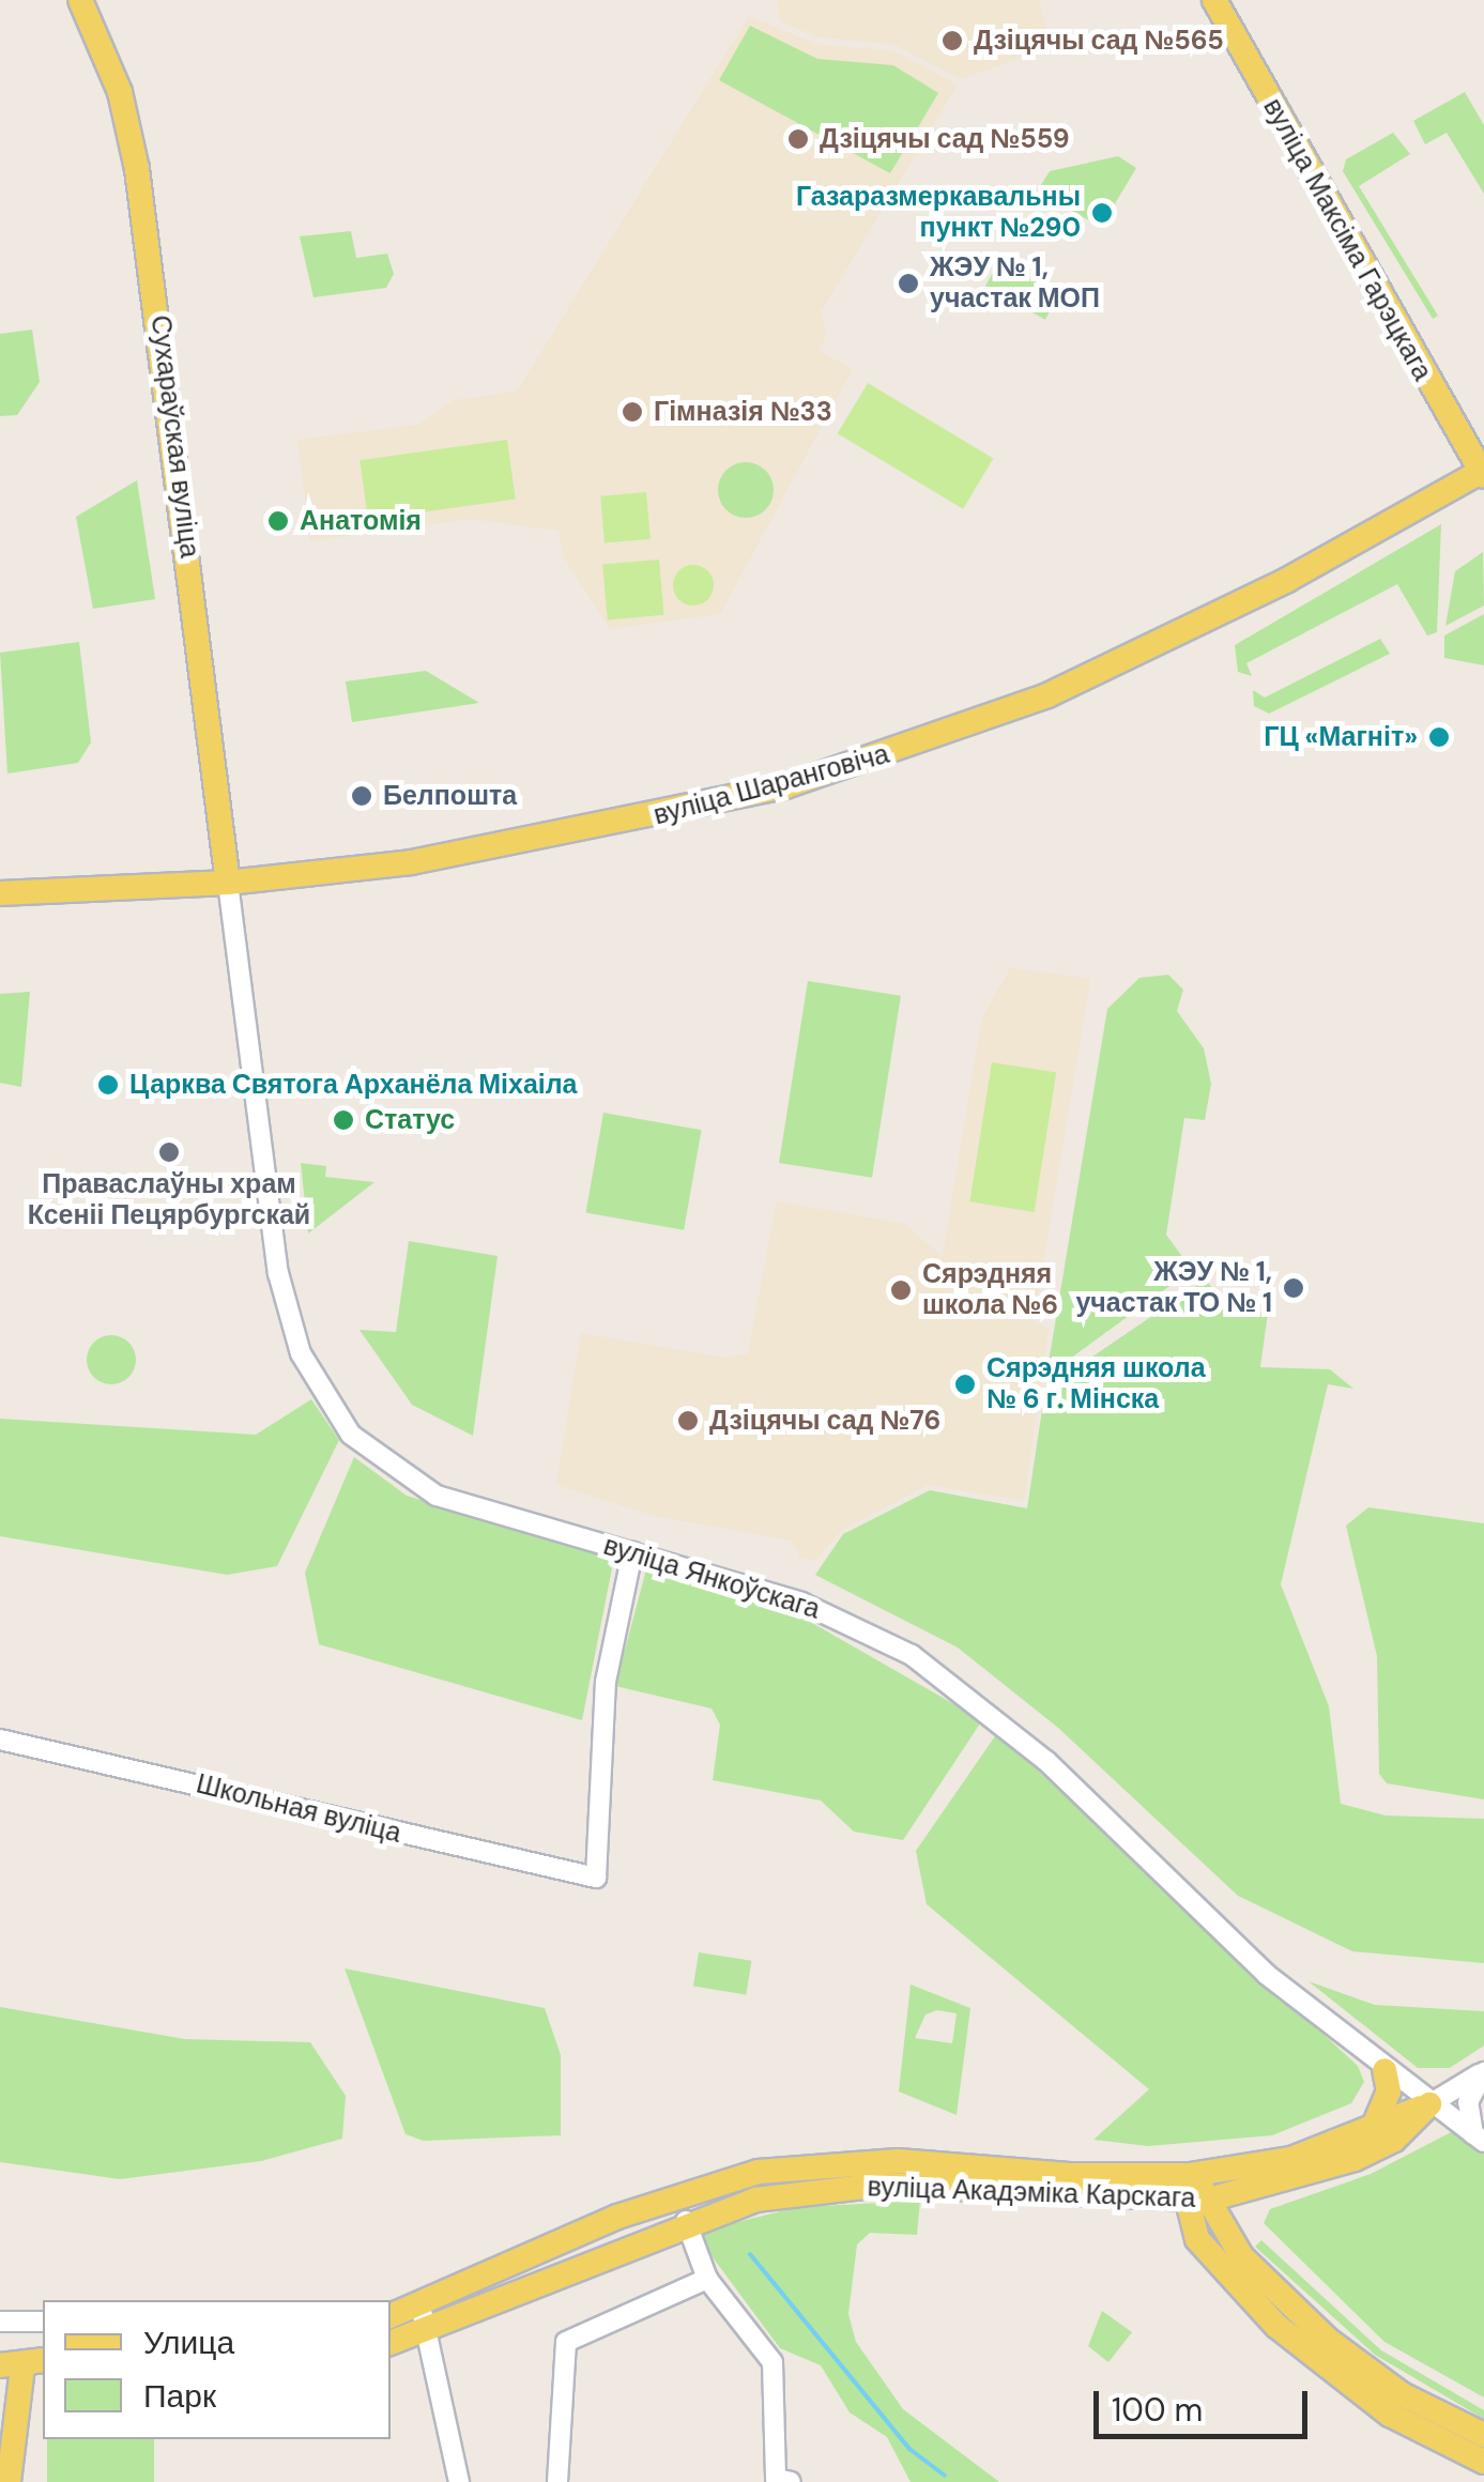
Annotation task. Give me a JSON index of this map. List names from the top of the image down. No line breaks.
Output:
{"streets":{"main road":["вуліца Максіма Гарэцкага","Сухараўская вуліца","вуліца Шаранговіча","вуліца Акадэміка Карскага"],"street":["вуліца Янкоўскага","Школьная вуліца"]},"crossings":[["вуліца Максіма Гарэцкага","вуліца Шаранговіча"],["Сухараўская вуліца","вуліца Шаранговіча"],["Сухараўская вуліца","вуліца Янкоўскага"],["вуліца Шаранговіча","вуліца Янкоўскага"],["вуліца Янкоўскага","Школьная вуліца"],["вуліца Янкоўскага","вуліца Акадэміка Карскага"]],"places":["Дзіцячы сад №565","Дзіцячы сад №559","Газаразмеркавальны пункт №290","ЖЭУ № 1, участак МОП","Гімназія №33","Анатомія","ГЦ «Магніт»","Белпошта","Царква Святога Арханёла Міхаіла","Статус","Праваслаўны храм Ксеніі Пецярбургскай","ЖЭУ № 1, участак ТО № 1","Сярэдняя школа №6","Сярэдняя школа № 6 г. Мінска","Дзіцячы сад №76"],"legend":["Улица","Парк"],"scale_bar":"100 m"}
